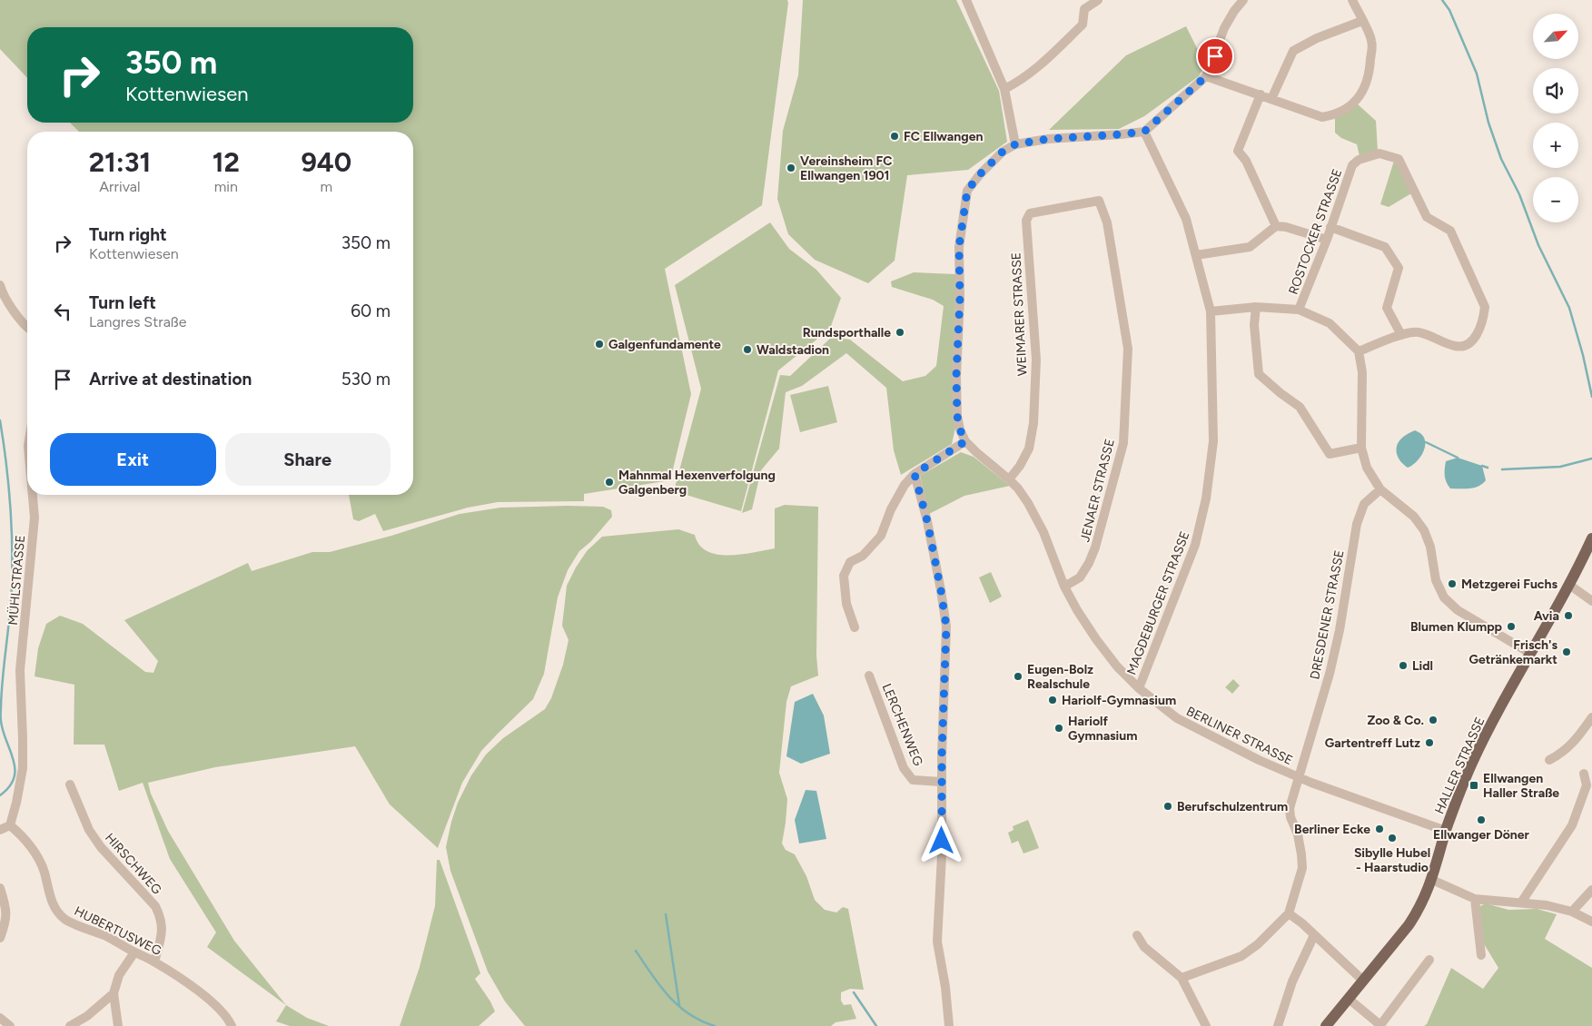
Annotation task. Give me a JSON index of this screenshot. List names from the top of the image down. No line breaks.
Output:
{"streets":{"main road":["HALLER STRASSE"],"street":["ROSTOCKER STRASSE","WEIMARER STRASSE","JENAER STRASSE","MÜHLSTRASSE","MAGDEBURGER STRASSE","DRESDENER STRASSE","LERCHENWEG","BERLINER STRASSE","HIRSCHWEG","HUBERTUSWEG"]},"crossings":[["WEIMARER STRASSE","JENAER STRASSE"],["WEIMARER STRASSE","BERLINER STRASSE"],["JENAER STRASSE","BERLINER STRASSE"],["MÜHLSTRASSE","HUBERTUSWEG"],["MAGDEBURGER STRASSE","BERLINER STRASSE"],["DRESDENER STRASSE","BERLINER STRASSE"],["BERLINER STRASSE","HALLER STRASSE"],["HIRSCHWEG","HUBERTUSWEG"]],"places":{"other":["FC Ellwangen","Vereinsheim FC Ellwangen 1901","Rundsporthalle","Galgenfundamente","Waldstadion","Mahnmal Hexenverfolgung Galgenberg","Metzgerei Fuchs","Avia","Blumen Klumpp","Frisch's Getränkemarkt","Lidl","Eugen-Bolz Realschule","Hariolf-Gymnasium","Zoo & Co.","Hariolf Gymnasium","Gartentreff Lutz","Berufschulzentrum","Ellwanger Döner","Berliner Ecke","Sibylle Hubel - Haarstudio"],"transit":["Ellwangen Haller Straße"]},"north":"top right","page":{"map_buttons":["+","−"],"turn":["350 m","Kottenwiesen"],"eta":["21:31","Arrival","12","min","940","m"],"list":[{"name":"Turn right","note":"Kottenwiesen","value":"350 m"},{"name":"Turn left","note":"Langres Straße","value":"60 m"},{"name":"Arrive at destination","value":"530 m"}],"buttons":["Exit","Share"]}}
